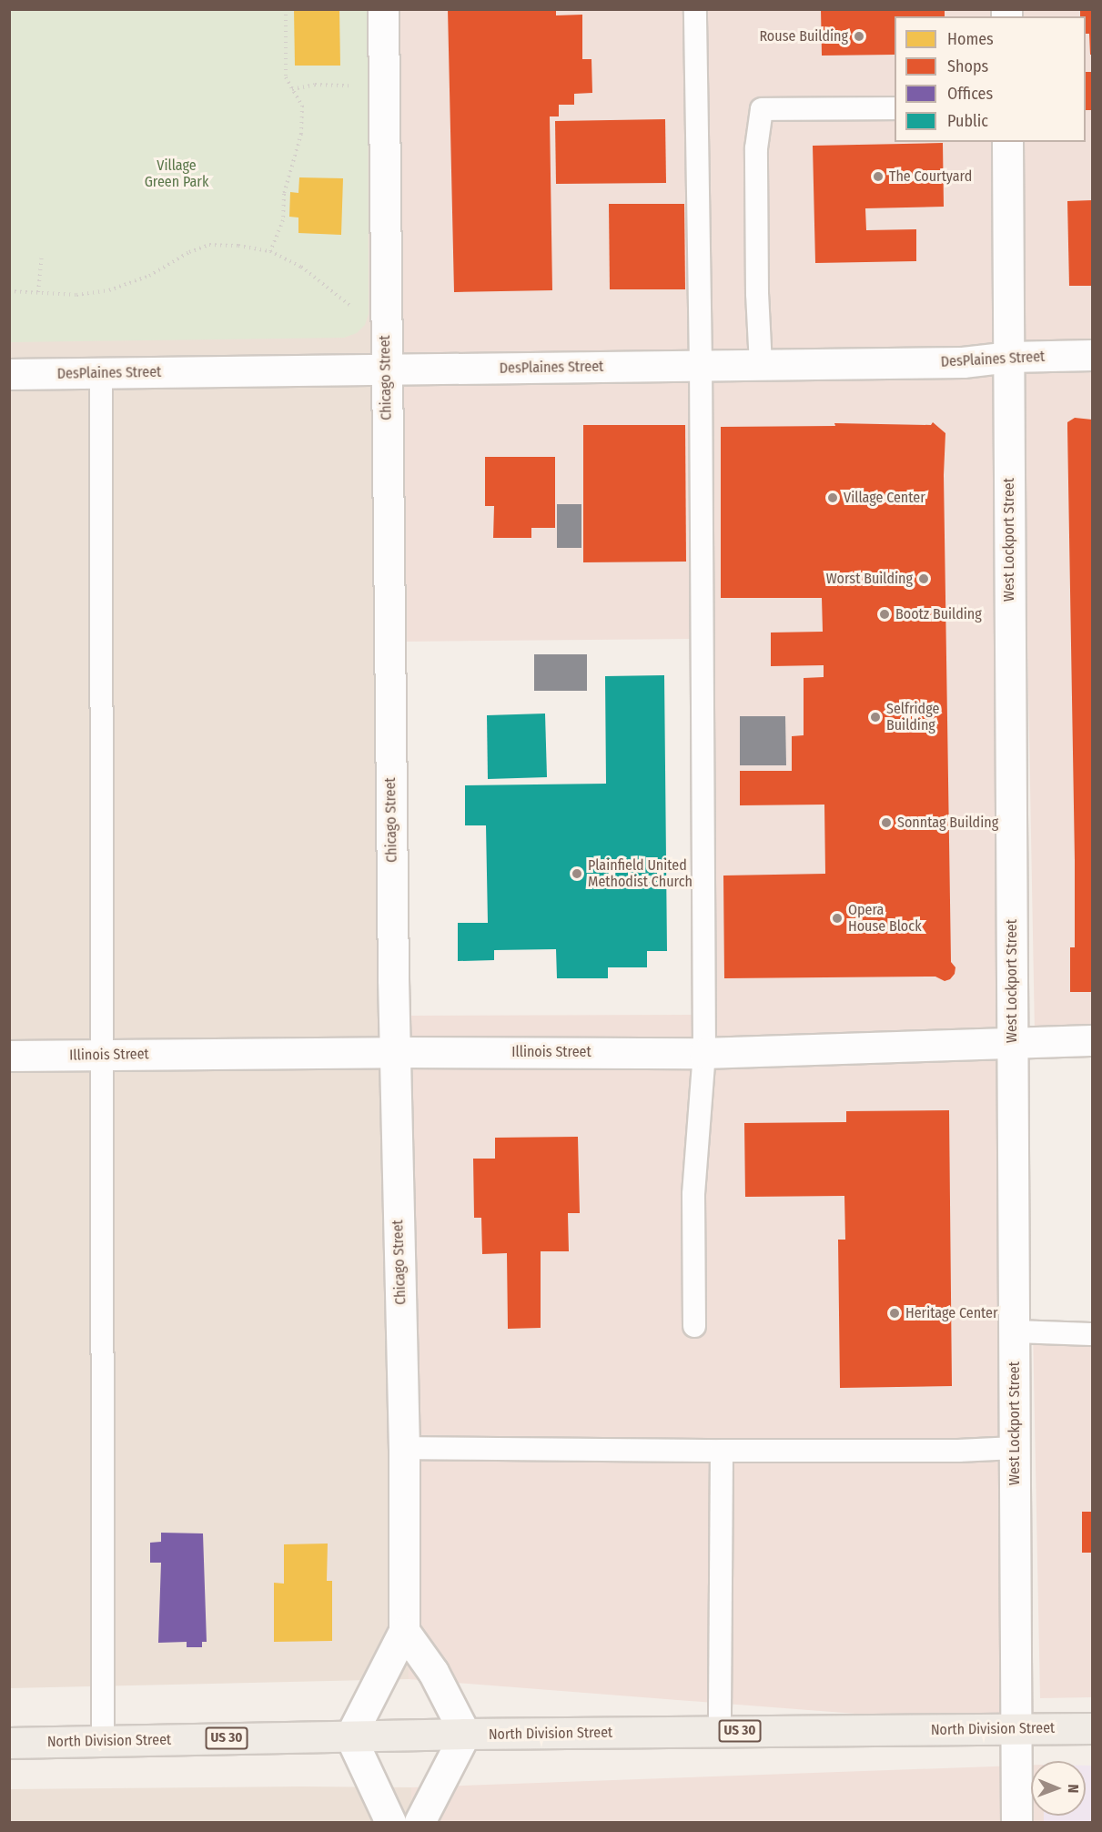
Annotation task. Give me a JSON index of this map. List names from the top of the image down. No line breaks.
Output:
{"streets":{"main road":["North Division Street","US 30"],"street":["DesPlaines Street","Chicago Street","West Lockport Street","Illinois Street"]},"crossings":[["DesPlaines Street","Chicago Street"],["DesPlaines Street","West Lockport Street"],["Chicago Street","Illinois Street"],["Chicago Street","North Division Street"],["West Lockport Street","Illinois Street"],["West Lockport Street","North Division Street"]],"parks":["Village Green Park"],"places":["Rouse Building","The Courtyard","Village Center","Worst Building","Bootz Building","Selfridge Building","Sonntag Building","Plainfield United Methodist Church","Opera House Block","Heritage Center"],"legend":["Homes","Shops","Offices","Public"],"north":"right"}
